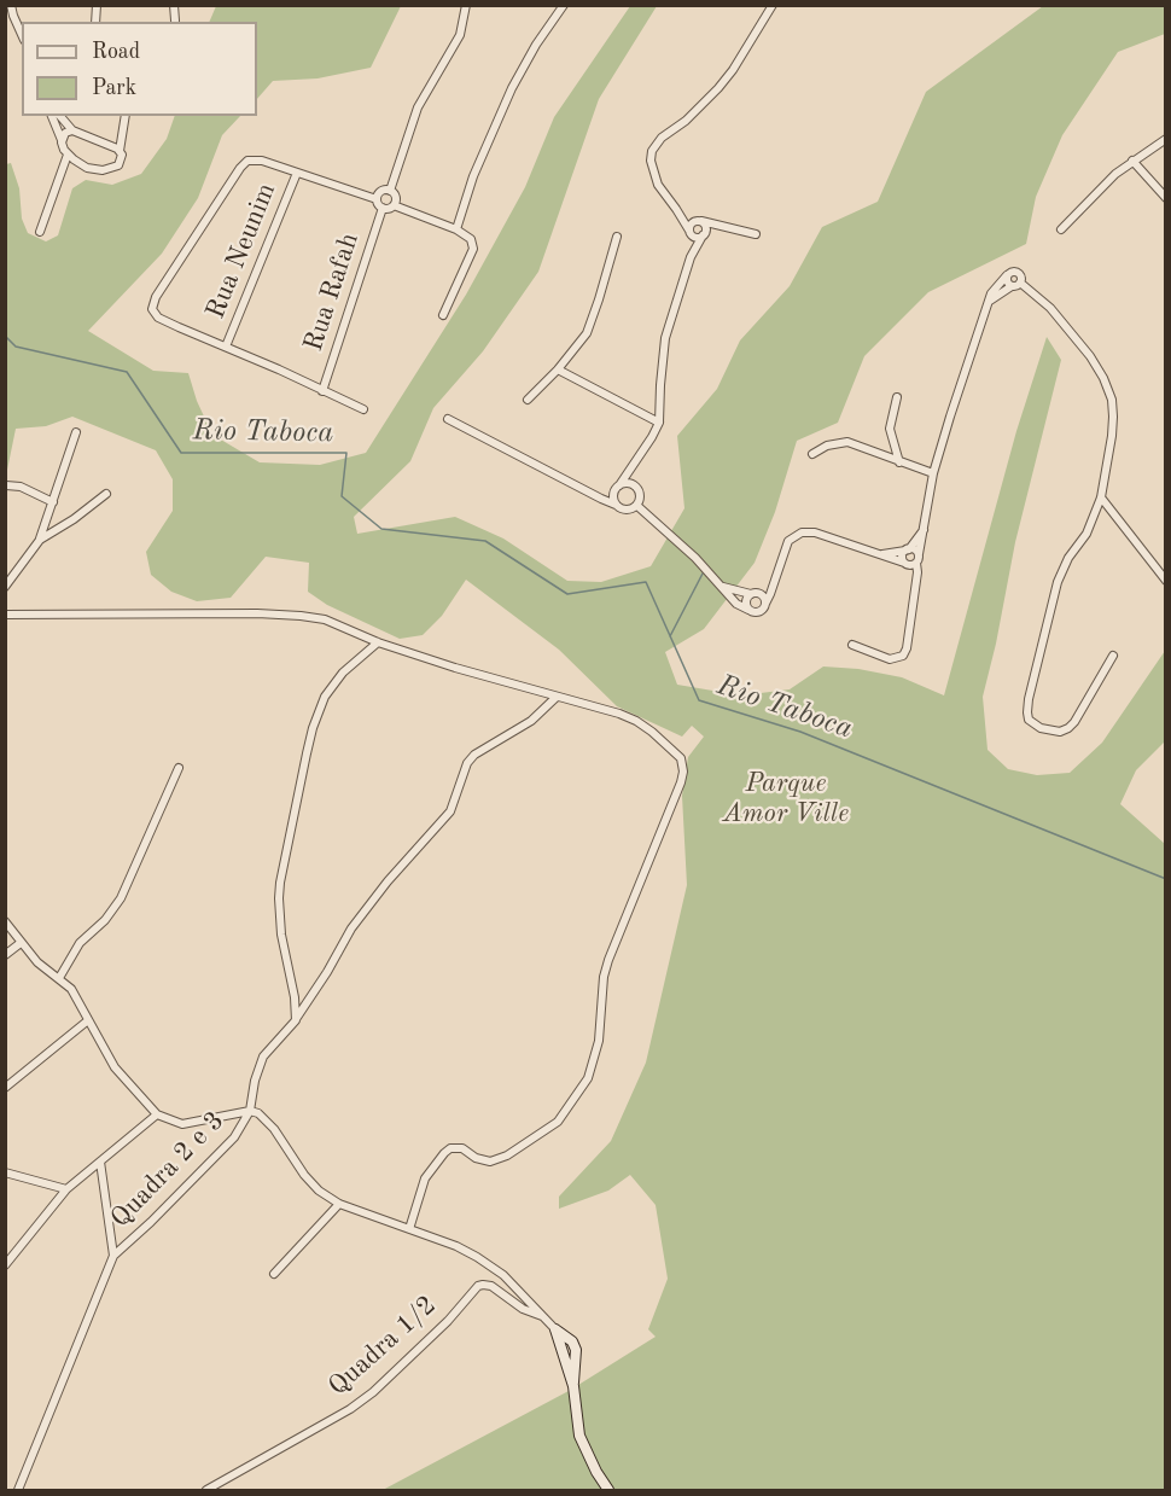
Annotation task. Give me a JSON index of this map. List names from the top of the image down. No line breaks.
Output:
{"streets":{"street":["Rua Neunim","Rua Rafah","Quadra 2 e 3","Quadra 1/2"]},"water":["Rio Taboca"],"parks":["Parque Amor Ville"],"legend":["Road","Park"]}
